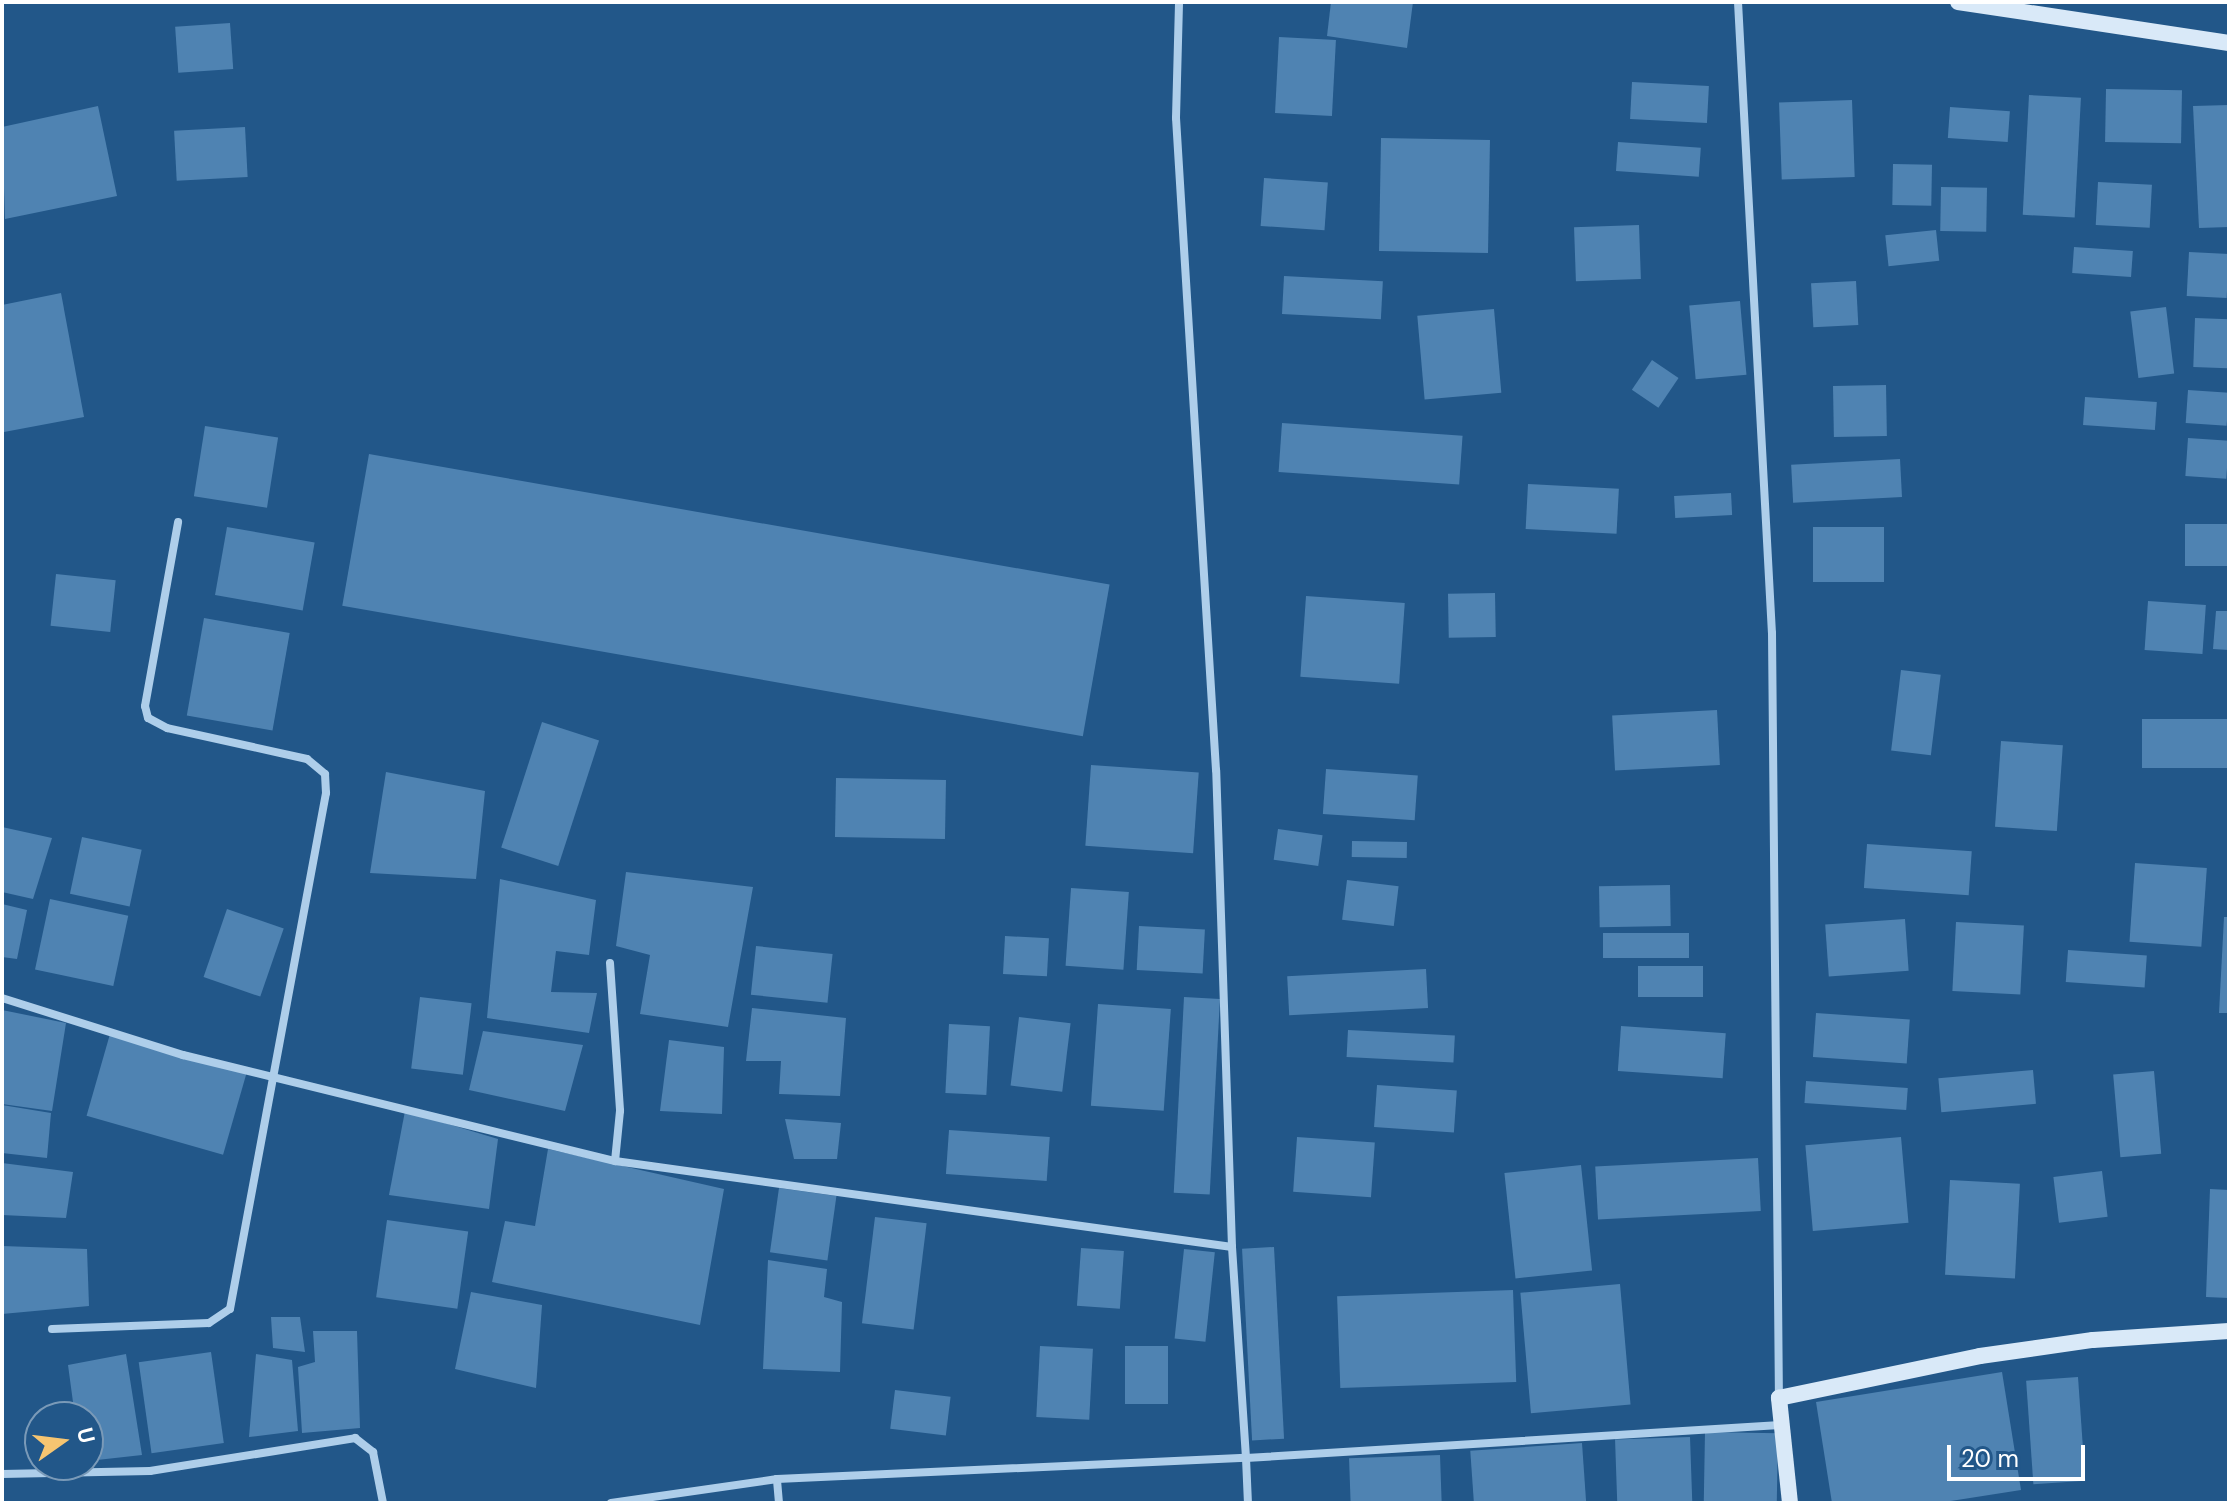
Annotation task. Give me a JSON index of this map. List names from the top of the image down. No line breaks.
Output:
{"scale_bar":"20 m","north":"right"}
